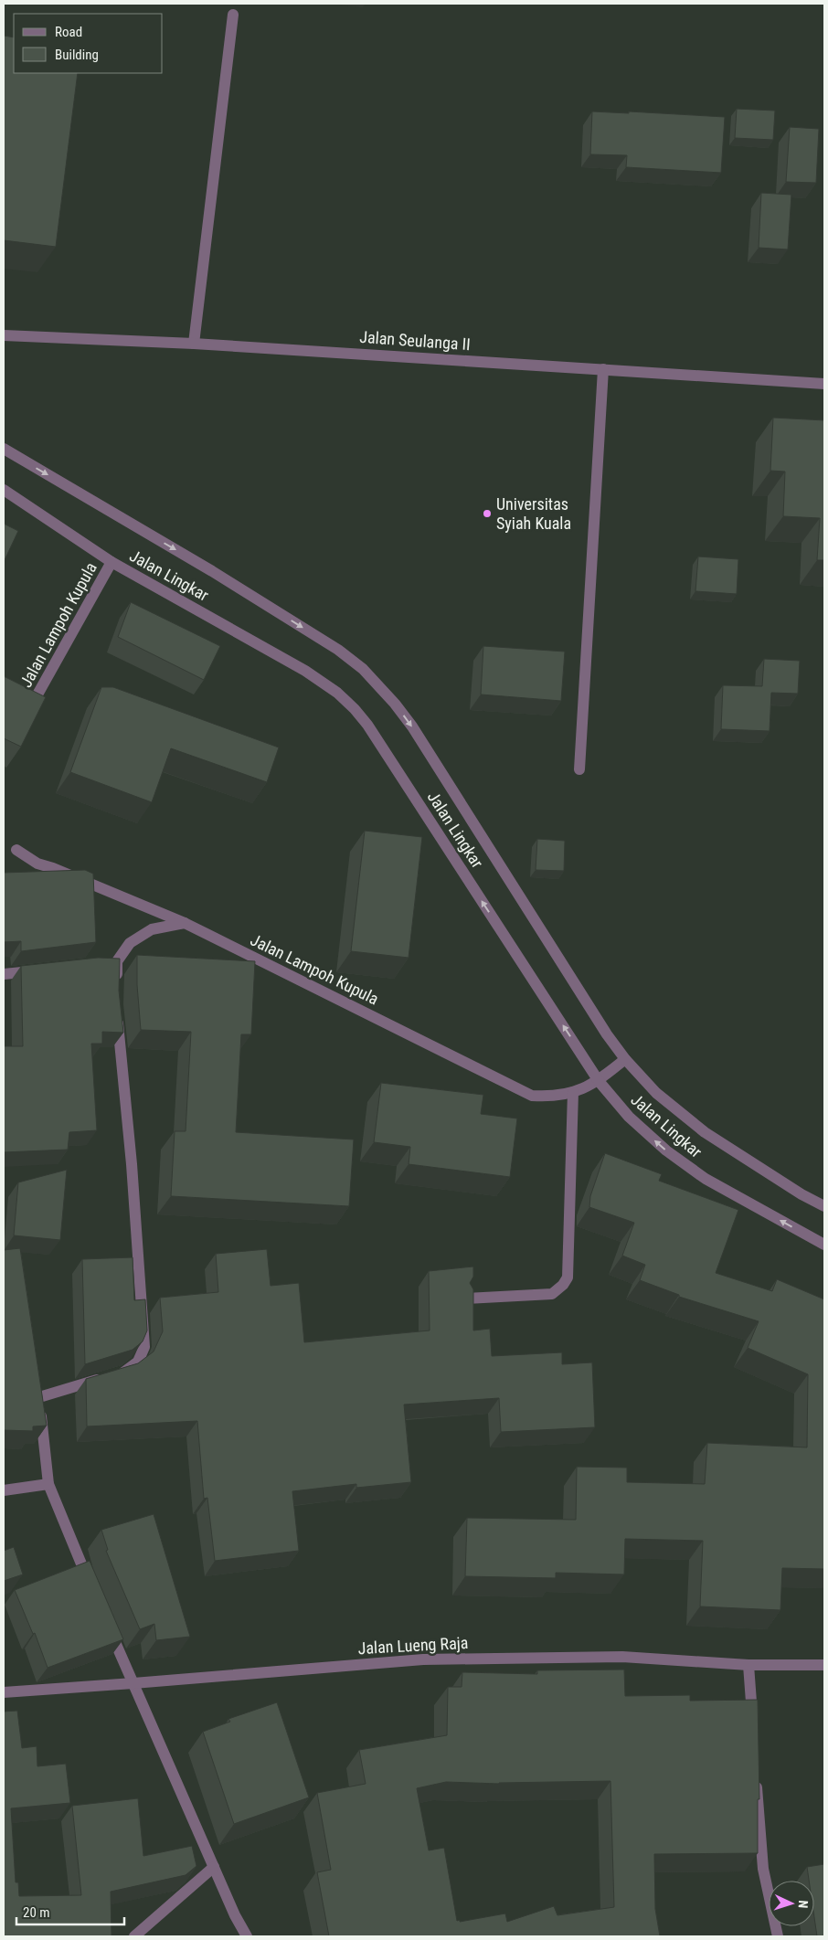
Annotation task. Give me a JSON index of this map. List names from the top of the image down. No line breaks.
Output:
{"streets":{"street":["Jalan Seulanga II","Jalan Lingkar","Jalan Lampoh Kupula","Jalan Lueng Raja"]},"crossings":[["Jalan Lingkar","Jalan Lampoh Kupula"]],"places":["Universitas Syiah Kuala"],"legend":["Road","Building"],"scale_bar":"20 m","north":"right"}
